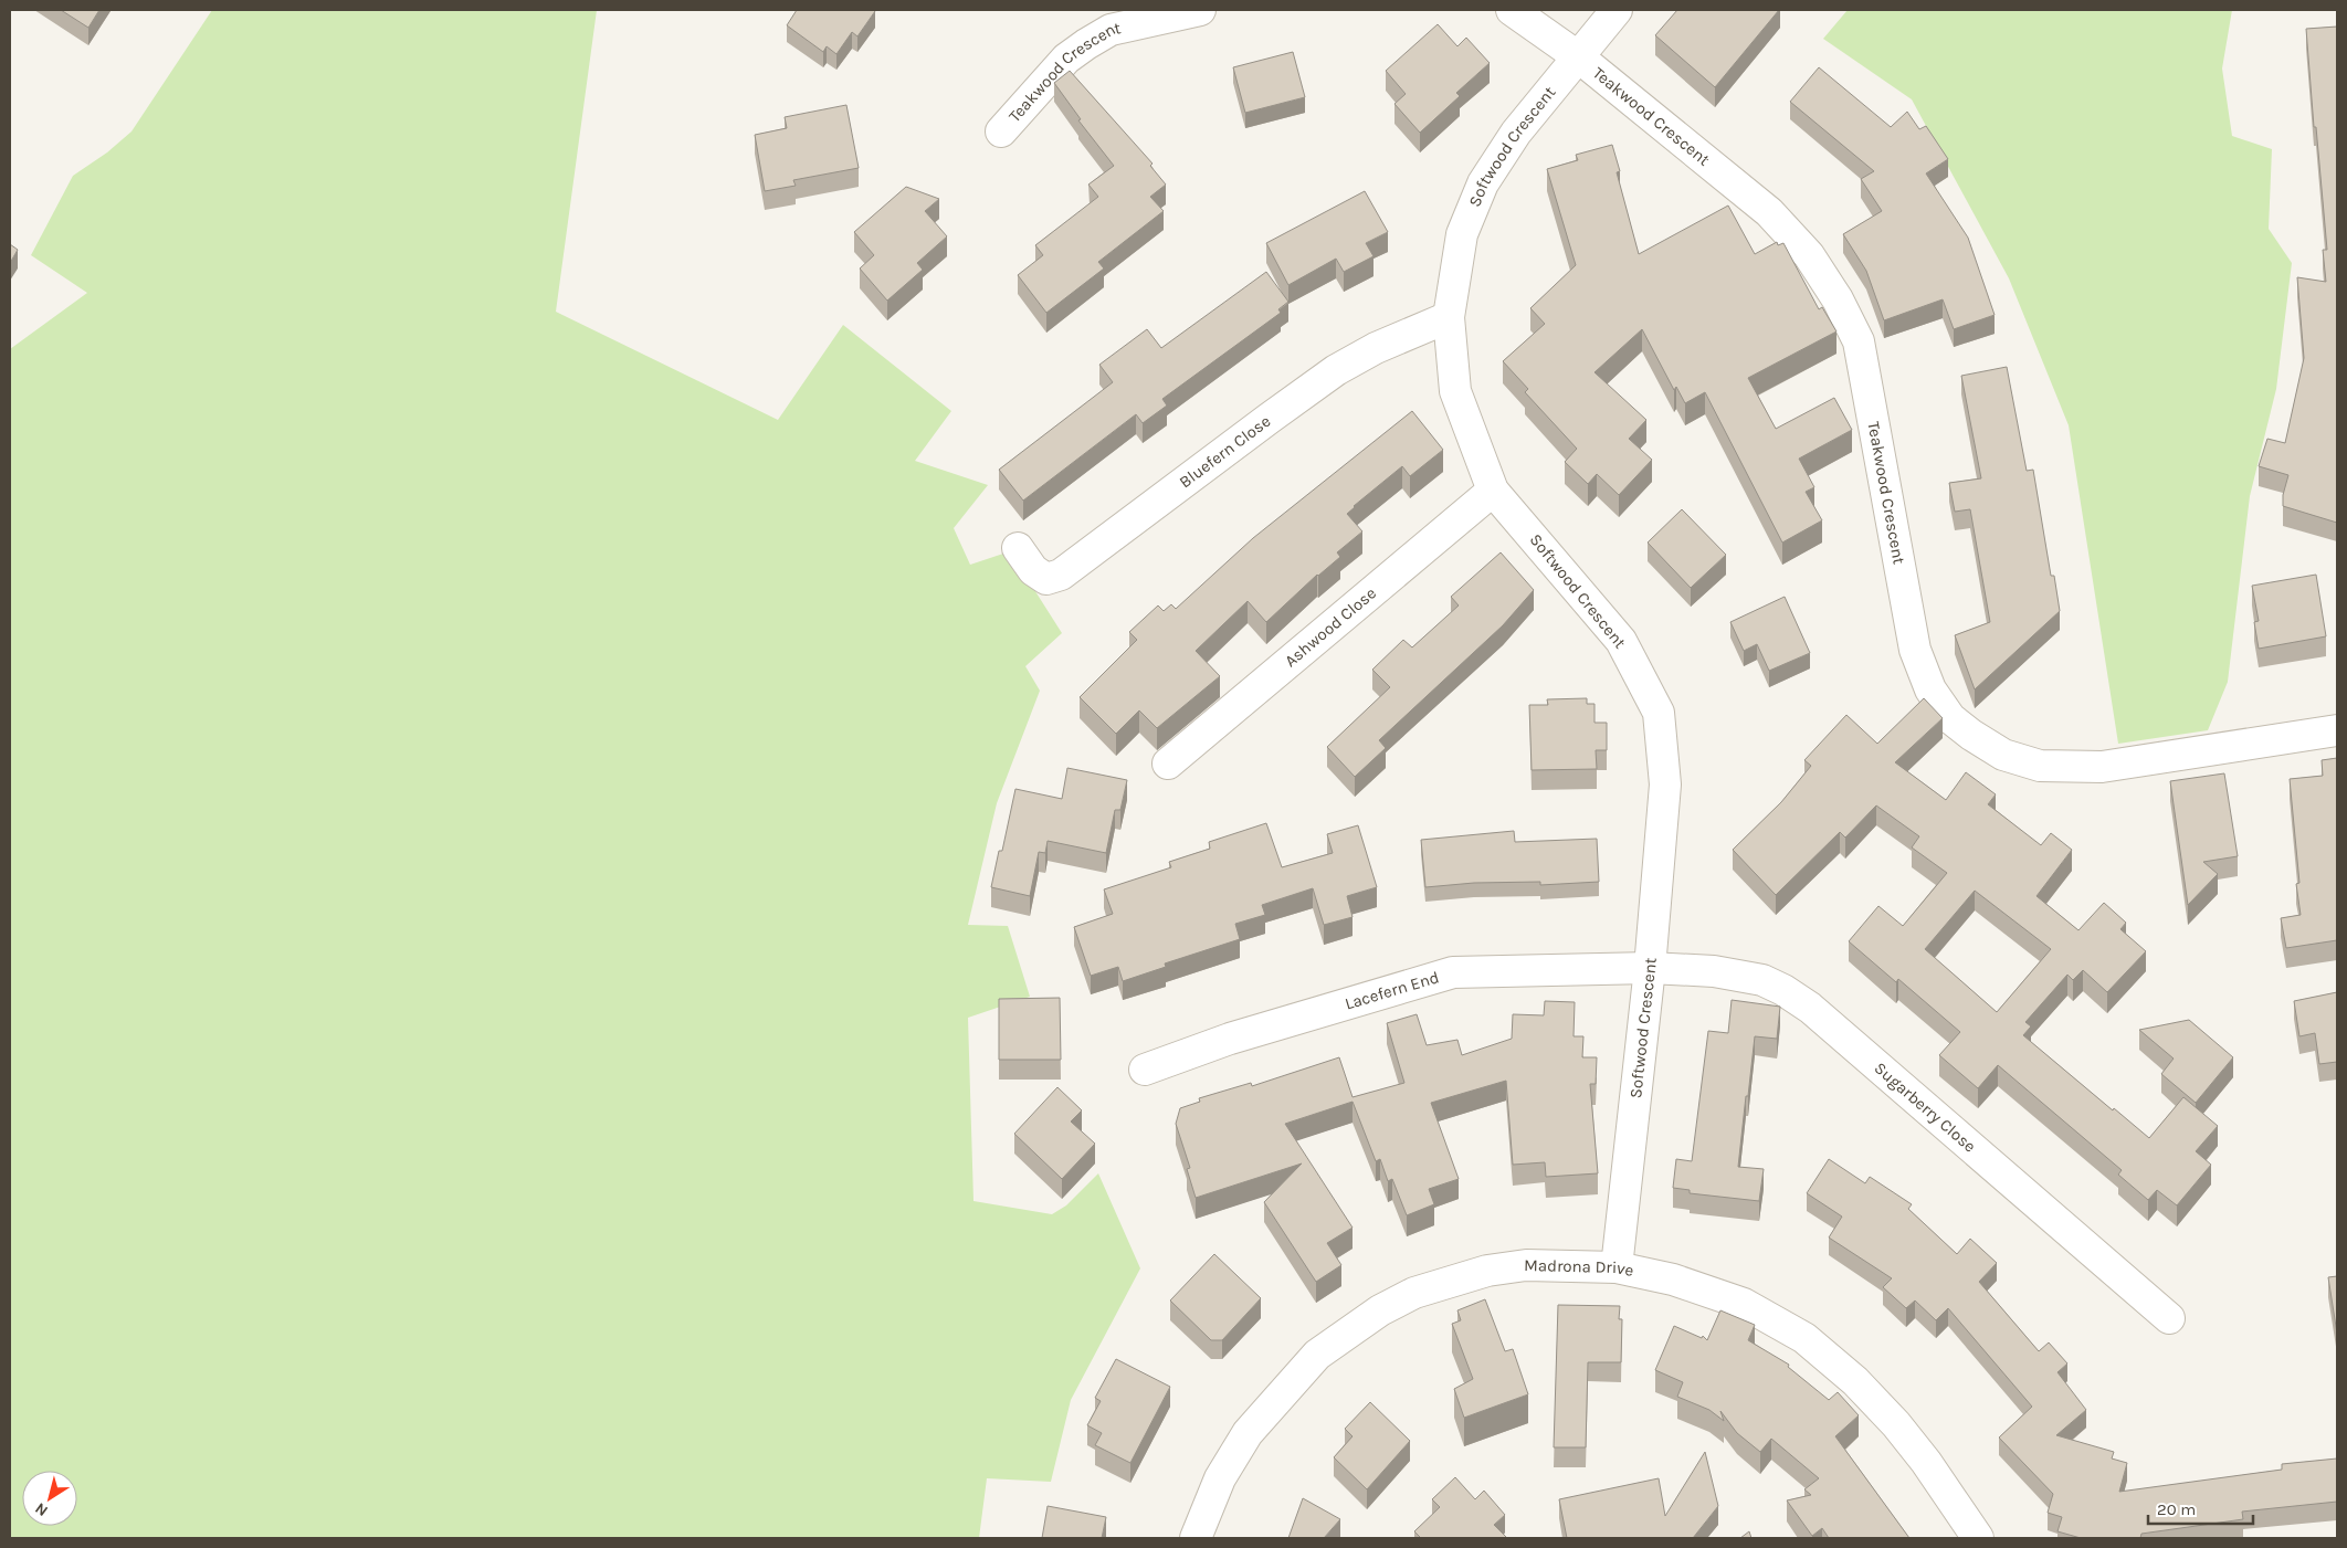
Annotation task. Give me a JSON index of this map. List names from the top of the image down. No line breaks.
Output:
{"streets":{"street":["Teakwood Crescent","Softwood Crescent","Bluefern Close","Ashwood Close","Lacefern End","Sugarberry Close","Madrona Drive"]},"crossings":[["Teakwood Crescent","Softwood Crescent"],["Softwood Crescent","Bluefern Close"],["Softwood Crescent","Ashwood Close"],["Softwood Crescent","Lacefern End"],["Softwood Crescent","Sugarberry Close"],["Softwood Crescent","Madrona Drive"],["Lacefern End","Sugarberry Close"]],"scale_bar":"20 m","north":"bottom left"}
